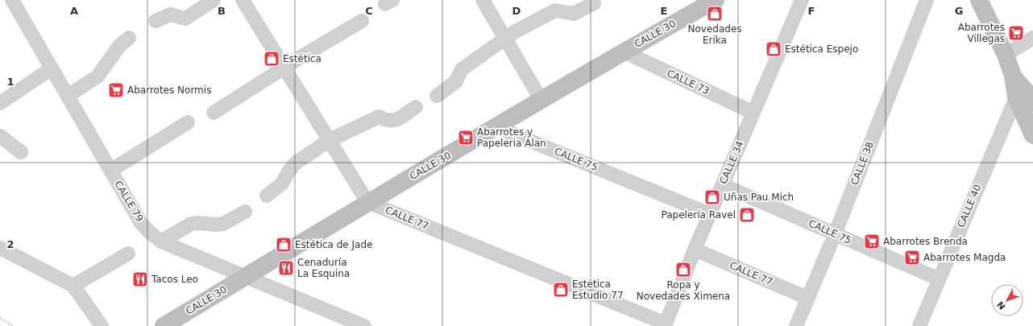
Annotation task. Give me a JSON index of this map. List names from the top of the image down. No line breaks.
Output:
{"streets":{"street":["CALLE 30","CALLE 73","CALLE 75","CALLE 34","CALLE 38","CALLE 79","CALLE 40","CALLE 77"]},"crossings":[["CALLE 30","CALLE 73"],["CALLE 30","CALLE 75"],["CALLE 30","CALLE 79"],["CALLE 30","CALLE 77"],["CALLE 73","CALLE 34"],["CALLE 75","CALLE 34"],["CALLE 75","CALLE 38"],["CALLE 75","CALLE 40"],["CALLE 34","CALLE 77"],["CALLE 38","CALLE 77"]],"places":{"shop":["Novedades Erika","Estética Espejo","Estética","Uñas Pau Mich","Papelería Ravel","Estética de Jade","Ropa y Novedades Ximena","Estética Estudio 77"],"supermarket":["Abarrotes Villegas","Abarrotes Normis","Abarrotes y Papeleria Alan","Abarrotes Brenda","Abarrotes Magda"],"restaurant":["Cenaduría La Esquina","Tacos Leo"]},"north":"bottom left","grid":{"columns":["A","B","C","D","E","F","G"],"rows":["1","2"]}}
